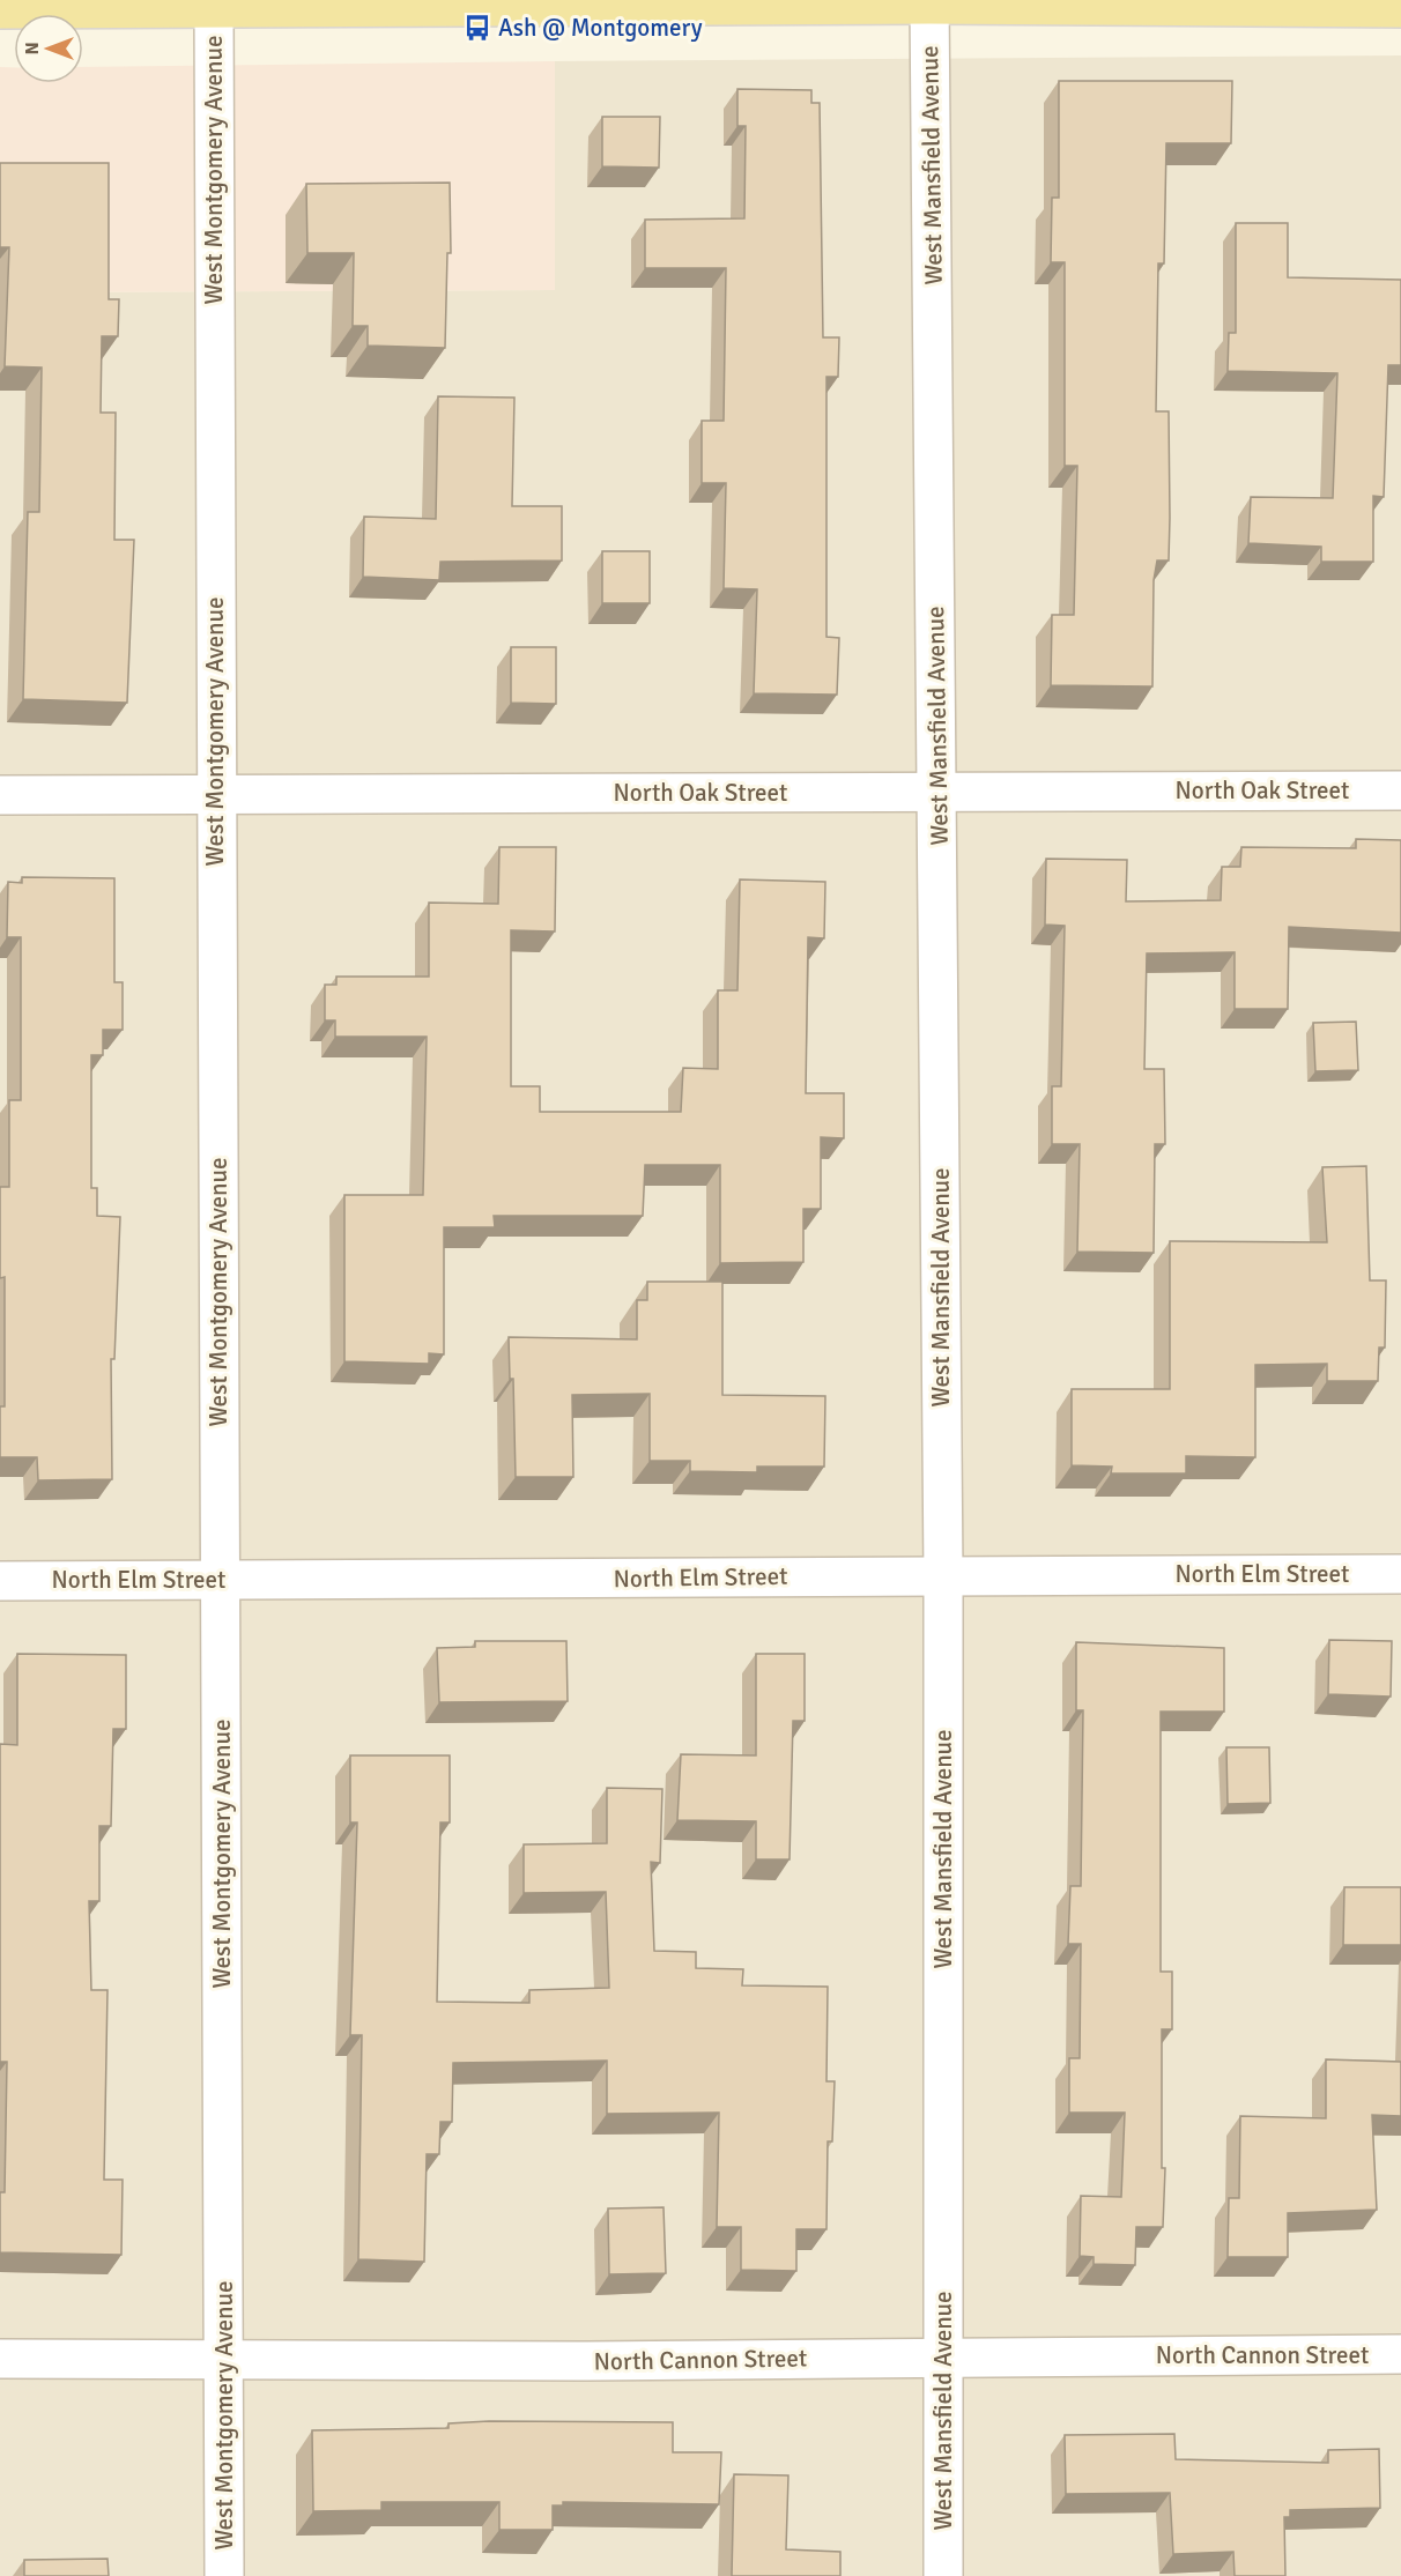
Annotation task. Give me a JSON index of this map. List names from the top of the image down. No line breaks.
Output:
{"streets":{"street":["West Mansfield Avenue","West Montgomery Avenue","North Oak Street","North Elm Street","North Cannon Street"]},"crossings":[["West Mansfield Avenue","North Oak Street"],["West Mansfield Avenue","North Elm Street"],["West Mansfield Avenue","North Cannon Street"],["West Montgomery Avenue","North Oak Street"],["West Montgomery Avenue","North Elm Street"],["West Montgomery Avenue","North Cannon Street"]],"places":{"bus stop":["Ash @ Montgomery"]},"north":"left"}
